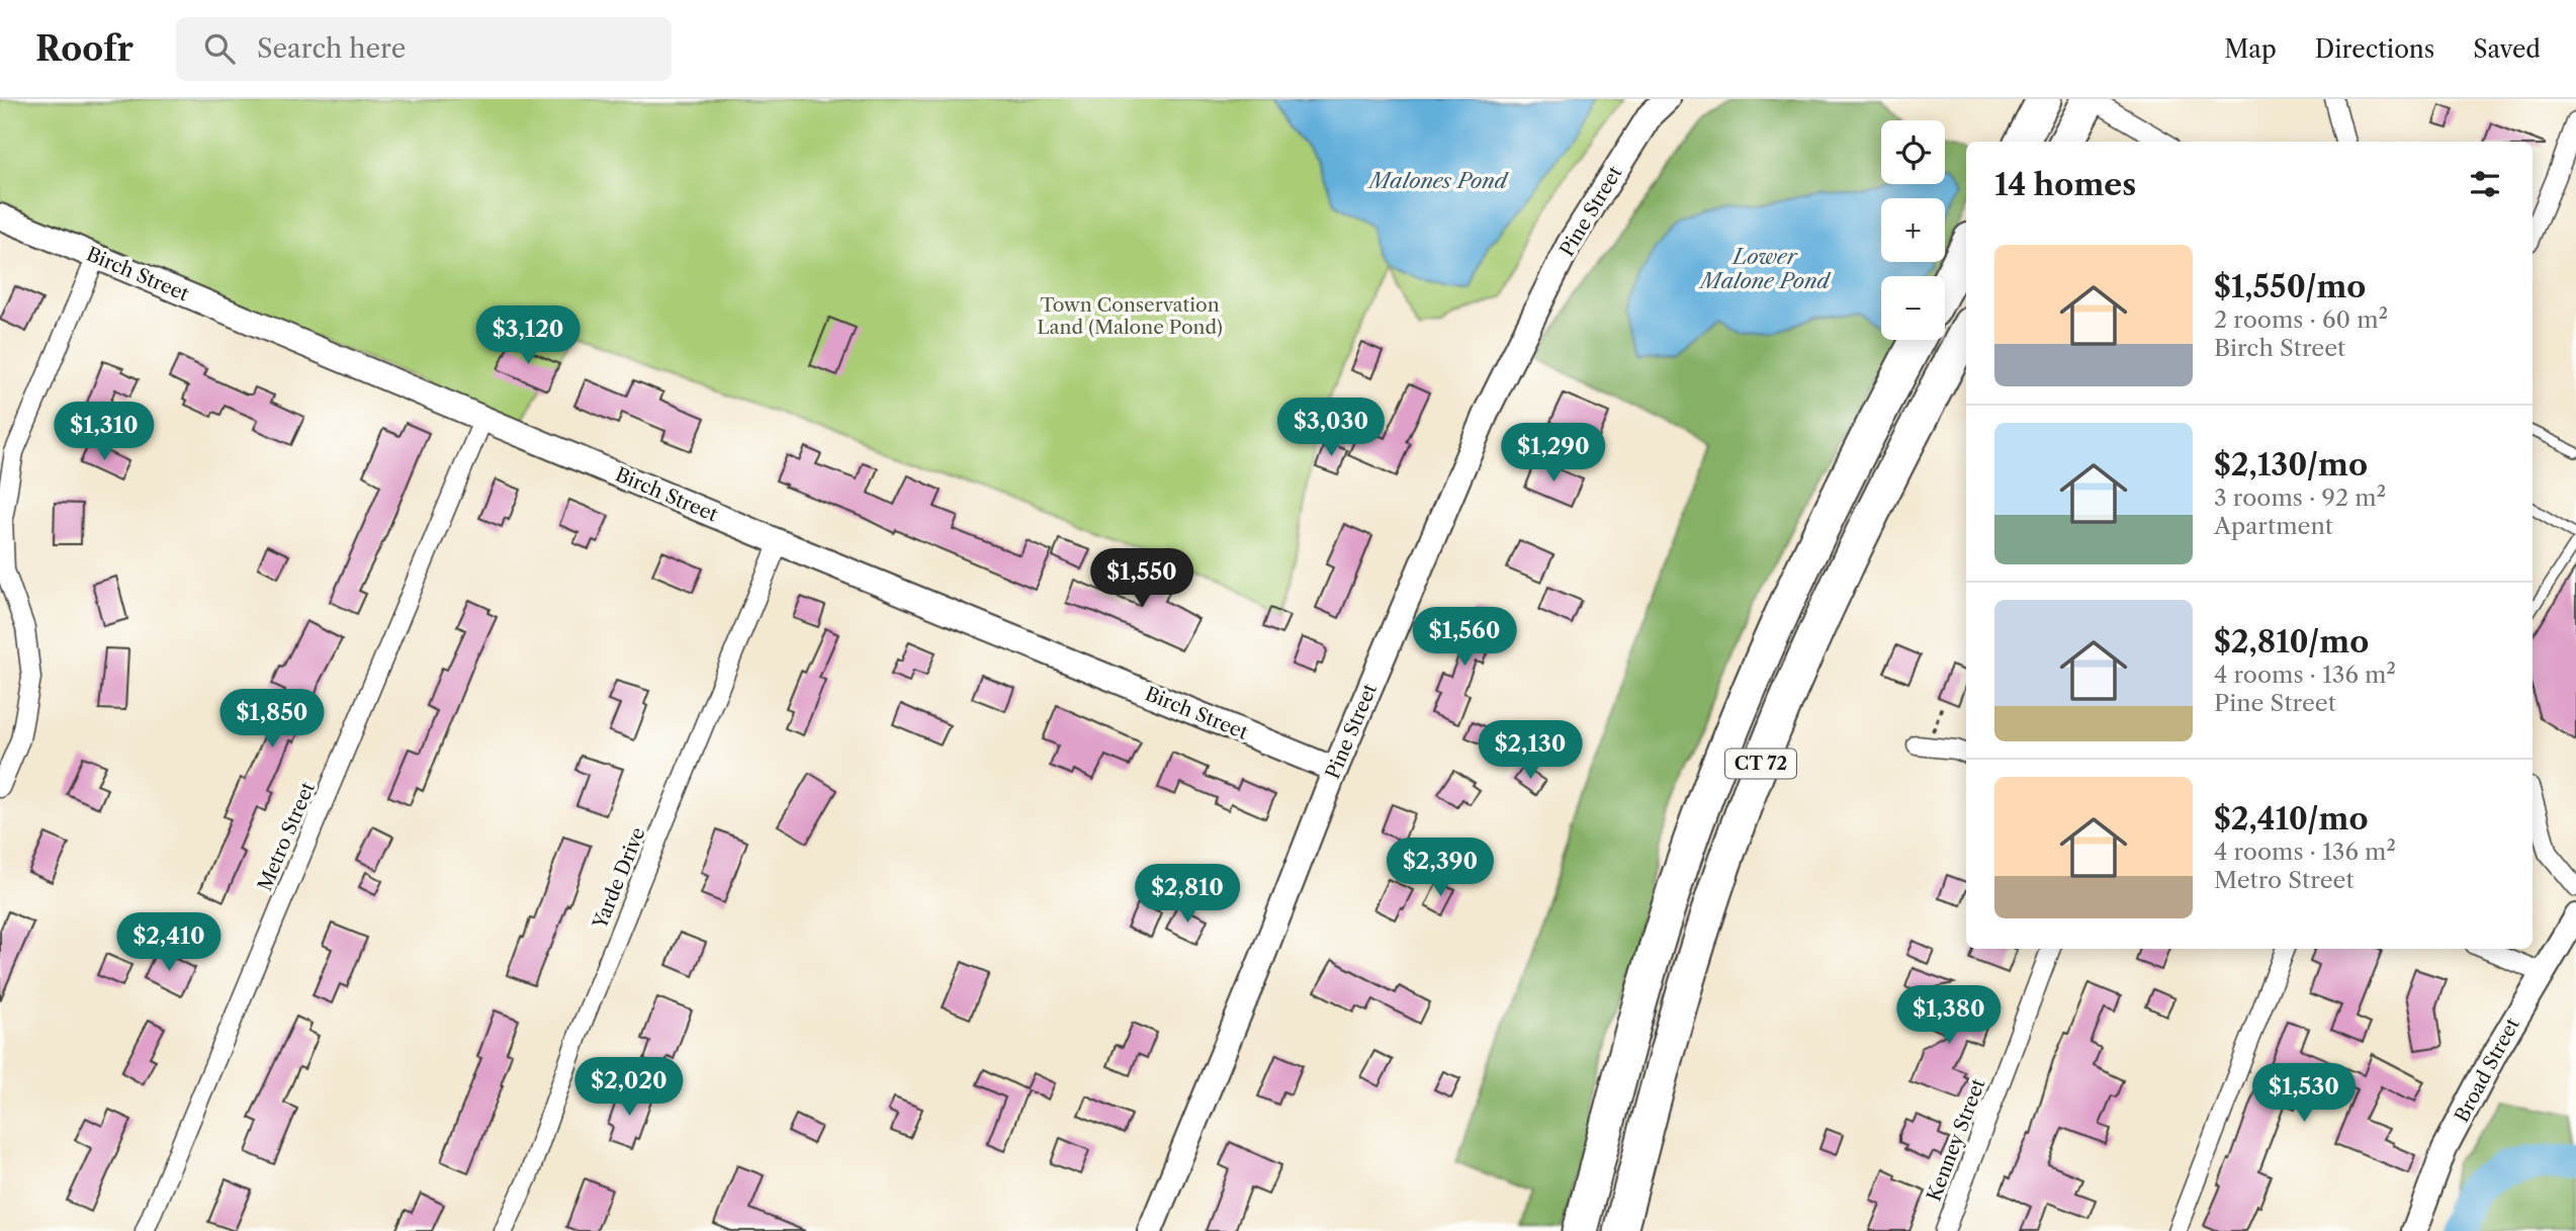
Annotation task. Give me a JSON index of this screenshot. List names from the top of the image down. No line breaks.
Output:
{"streets":{"highway":["CT 72"],"main road":["Pine Street","Birch Street","Broad Street"],"street":["Metro Street","Yarde Drive","Kenney Street"]},"crossings":[["Pine Street","Birch Street"],["Birch Street","Metro Street"],["Birch Street","Yarde Drive"]],"water":["Malones Pond","Lower Malone Pond"],"parks":["Town Conservation Land (Malone Pond)"],"page":{"header":"Roofr","search":"Search here","nav":["Map","Directions","Saved"],"map_buttons":["+","−"],"heading":"14 homes","list":[{"name":"$1,550/mo","note":"2 rooms · 60 m² · Birch Street"},{"name":"$2,130/mo","note":"3 rooms · 92 m² · Apartment"},{"name":"$2,810/mo","note":"4 rooms · 136 m² · Pine Street"},{"name":"$2,410/mo","note":"4 rooms · 136 m² · Metro Street"}],"price":["$3,120","$3,030","$1,310","$1,290","$1,550","$1,560","$1,850","$2,130","$2,390","$2,810","$2,410","$1,380","$2,020","$1,530"]}}
